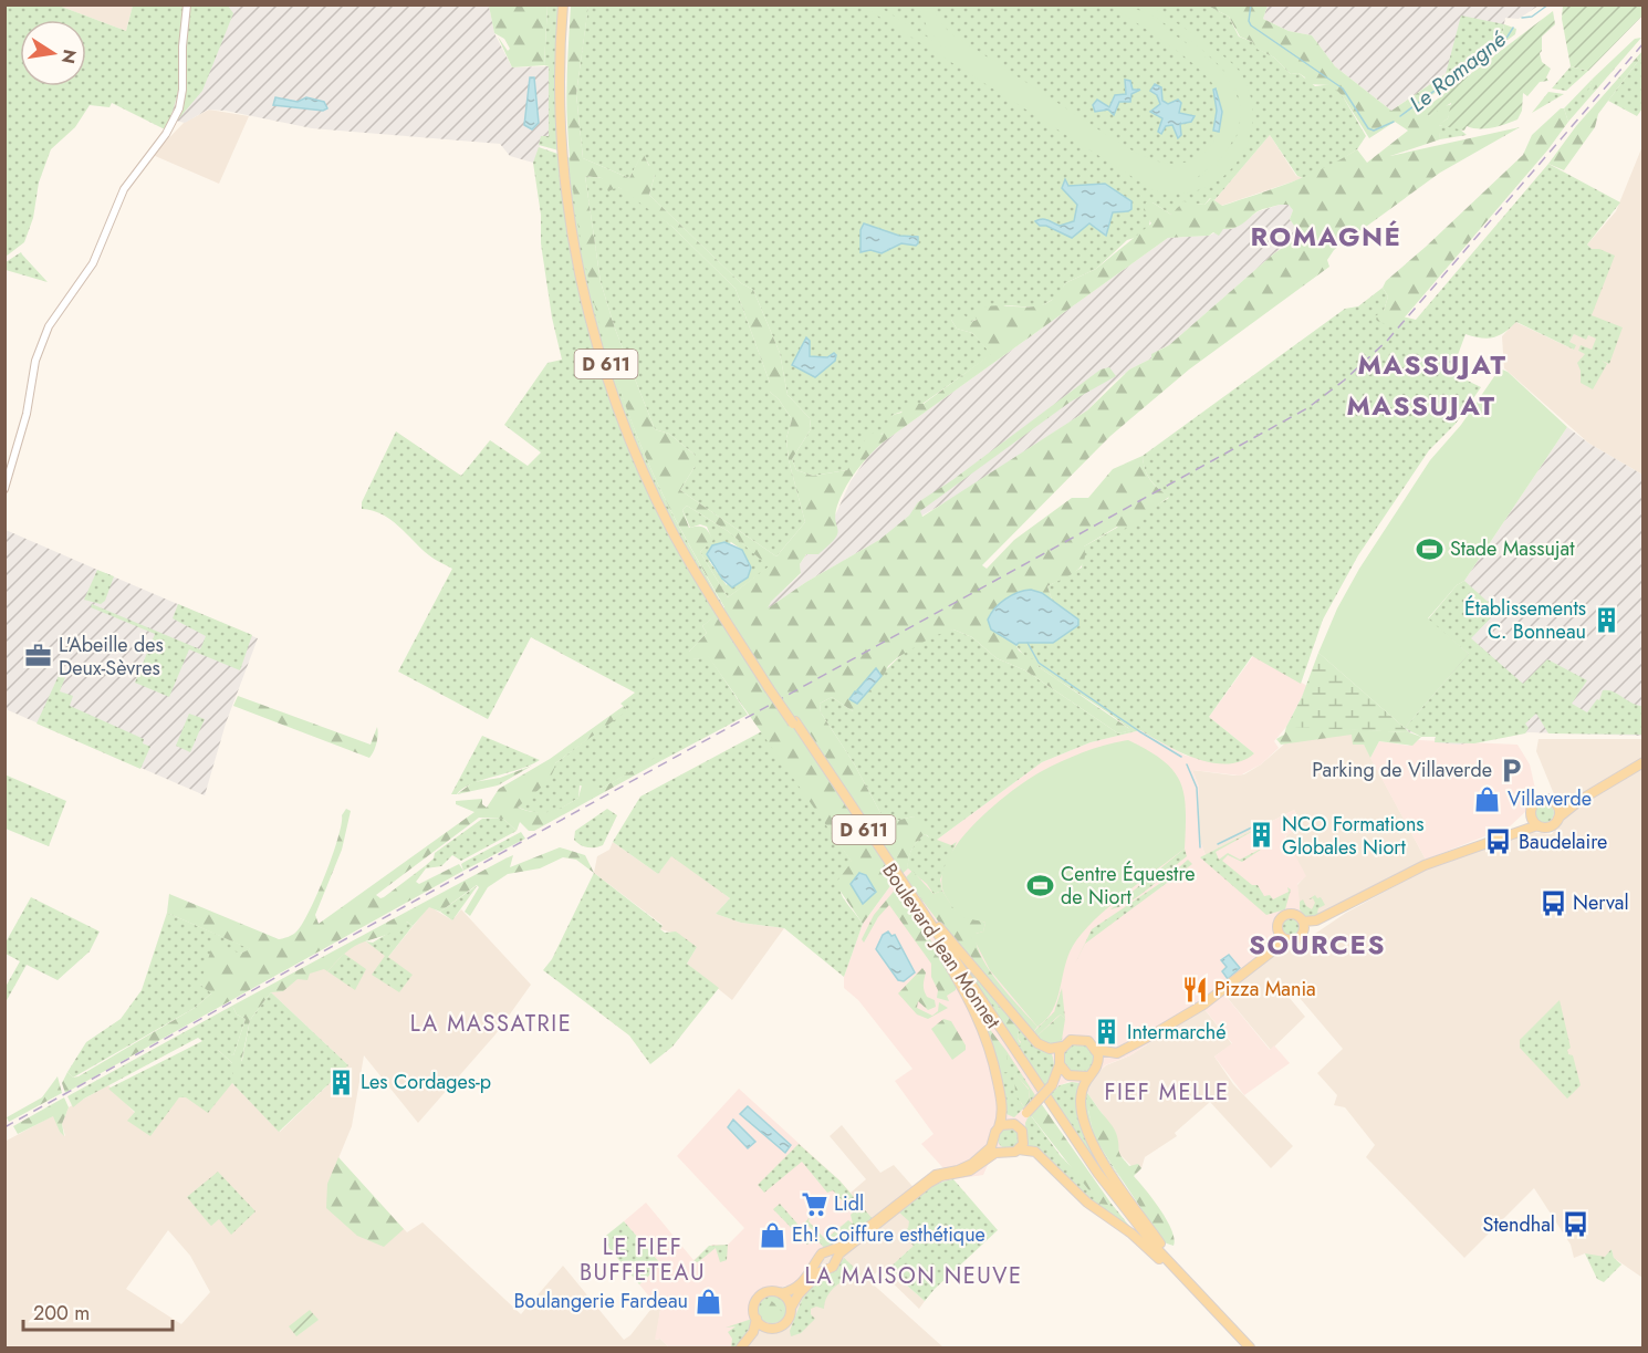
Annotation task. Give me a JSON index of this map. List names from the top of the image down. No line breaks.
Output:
{"streets":{"main road":["D 611","Boulevard Jean Monnet"]},"crossings":[["D 611","Boulevard Jean Monnet"]],"districts":["ROMAGNÉ","MASSUJAT","MASSUJAT","SOURCES","LA MASSATRIE","FIEF MELLE","LE FIEF BUFFETEAU","LA MAISON NEUVE"],"water":["Le Romagné"],"places":{"sports":["Stade Massujat","Centre Équestre de Niort"],"building":["Établissements C. Bonneau","NCO Formations Globales Niort","Intermarché","Les Cordages-p"],"office":["L'Abeille des Deux-Sèvres"],"parking":["Parking de Villaverde"],"shop":["Villaverde","Eh! Coiffure esthétique","Boulangerie Fardeau"],"bus stop":["Baudelaire","Nerval","Stendhal"],"restaurant":["Pizza Mania"],"supermarket":["Lidl"]},"scale_bar":"200 m","north":"right"}
